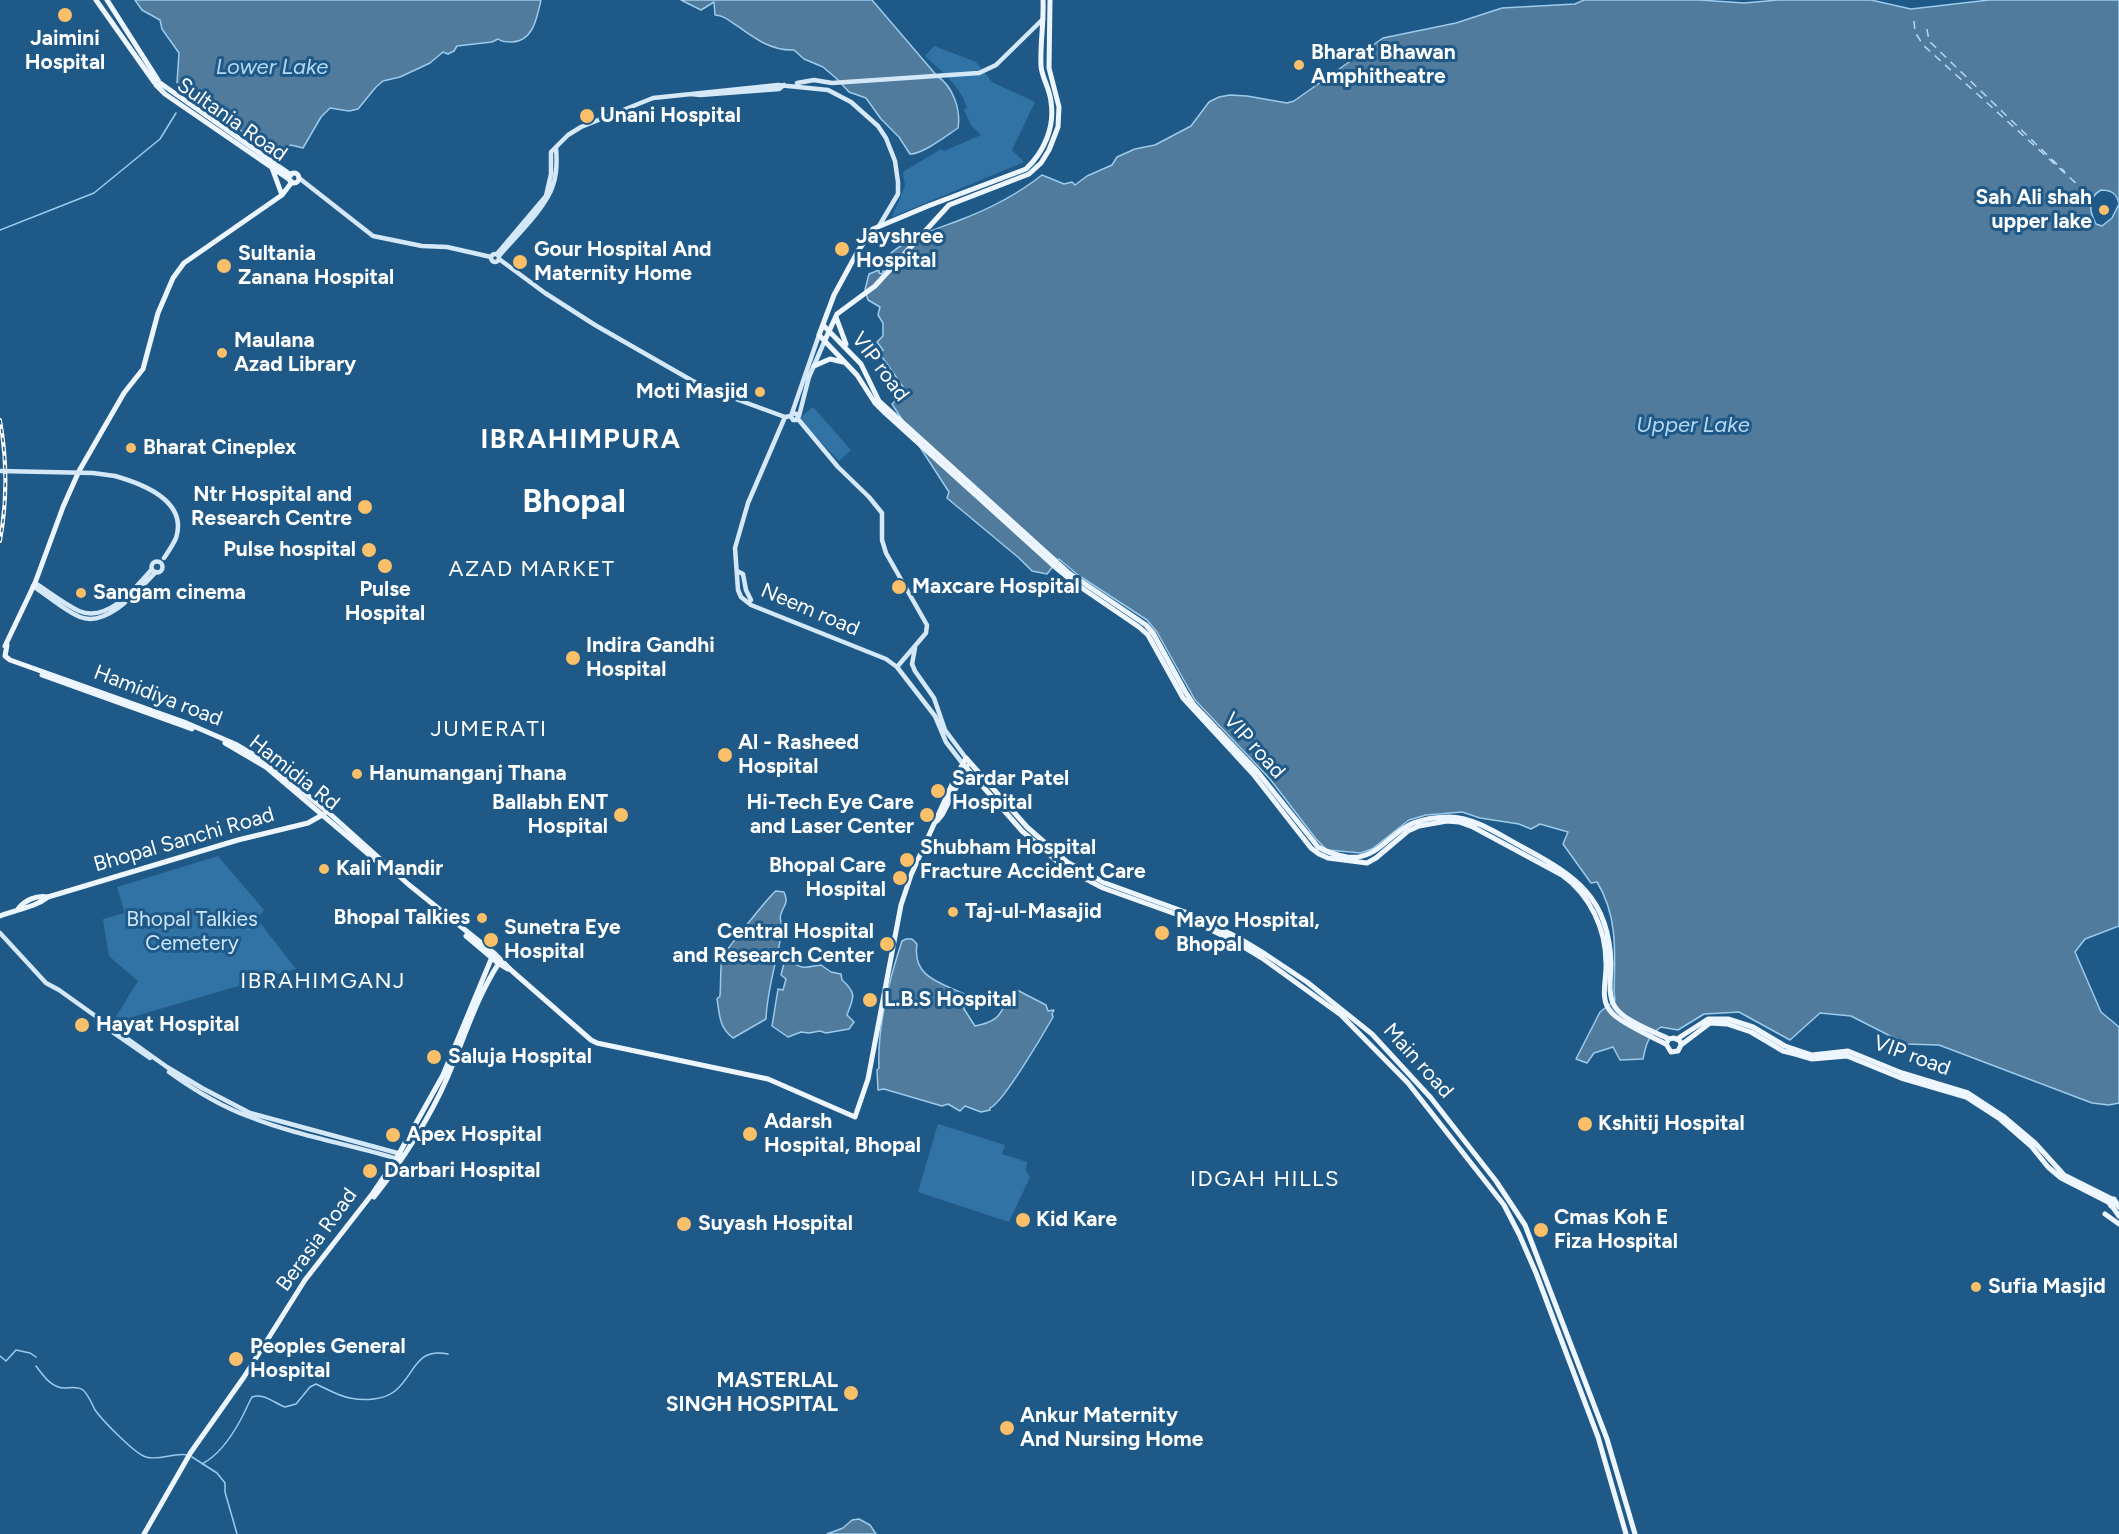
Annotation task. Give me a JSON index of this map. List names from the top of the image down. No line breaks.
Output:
{"streets":{"main road":["Sultania Road","VIP road","Neem road","Hamidiya road","Hamidia Rd","Bhopal Sanchi Road","Main road","Berasia Road"]},"crossings":[["VIP road","Neem road"],["Hamidiya road","Hamidia Rd"],["Hamidiya road","Bhopal Sanchi Road"],["Hamidia Rd","Bhopal Sanchi Road"],["Hamidia Rd","Berasia Road"]],"districts":["IBRAHIMPURA","Bhopal","AZAD MARKET","JUMERATI","IBRAHIMGANJ","IDGAH HILLS"],"water":["Lower Lake","Upper Lake"],"parks":["Bhopal Talkies Cemetery"],"places":["Jaimini Hospital","Bharat Bhawan Amphitheatre","Unani Hospital","Sah Ali shah upper lake","Jayshree Hospital","Gour Hospital And Maternity Home","Sultania Zanana Hospital","Maulana Azad Library","Moti Masjid","Bharat Cineplex","Ntr Hospital and Research Centre","Pulse hospital","Pulse Hospital","Maxcare Hospital","Sangam cinema","Indira Gandhi Hospital","Al - Rasheed Hospital","Hanumanganj Thana","Sardar Patel Hospital","Ballabh ENT Hospital","Hi-Tech Eye Care and Laser Center","Shubham Hospital Fracture Accident Care","Kali Mandir","Bhopal Care Hospital","Taj-ul-Masajid","Bhopal Talkies","Mayo Hospital, Bhopal","Sunetra Eye Hospital","Central Hospital and Research Center","L.B.S Hospital","Hayat Hospital","Saluja Hospital","Kshitij Hospital","Adarsh Hospital, Bhopal","Apex Hospital","Darbari Hospital","Kid Kare","Suyash Hospital","Cmas Koh E Fiza Hospital","Sufia Masjid","Peoples General Hospital","MASTERLAL SINGH HOSPITAL","Ankur Maternity And Nursing Home"]}
